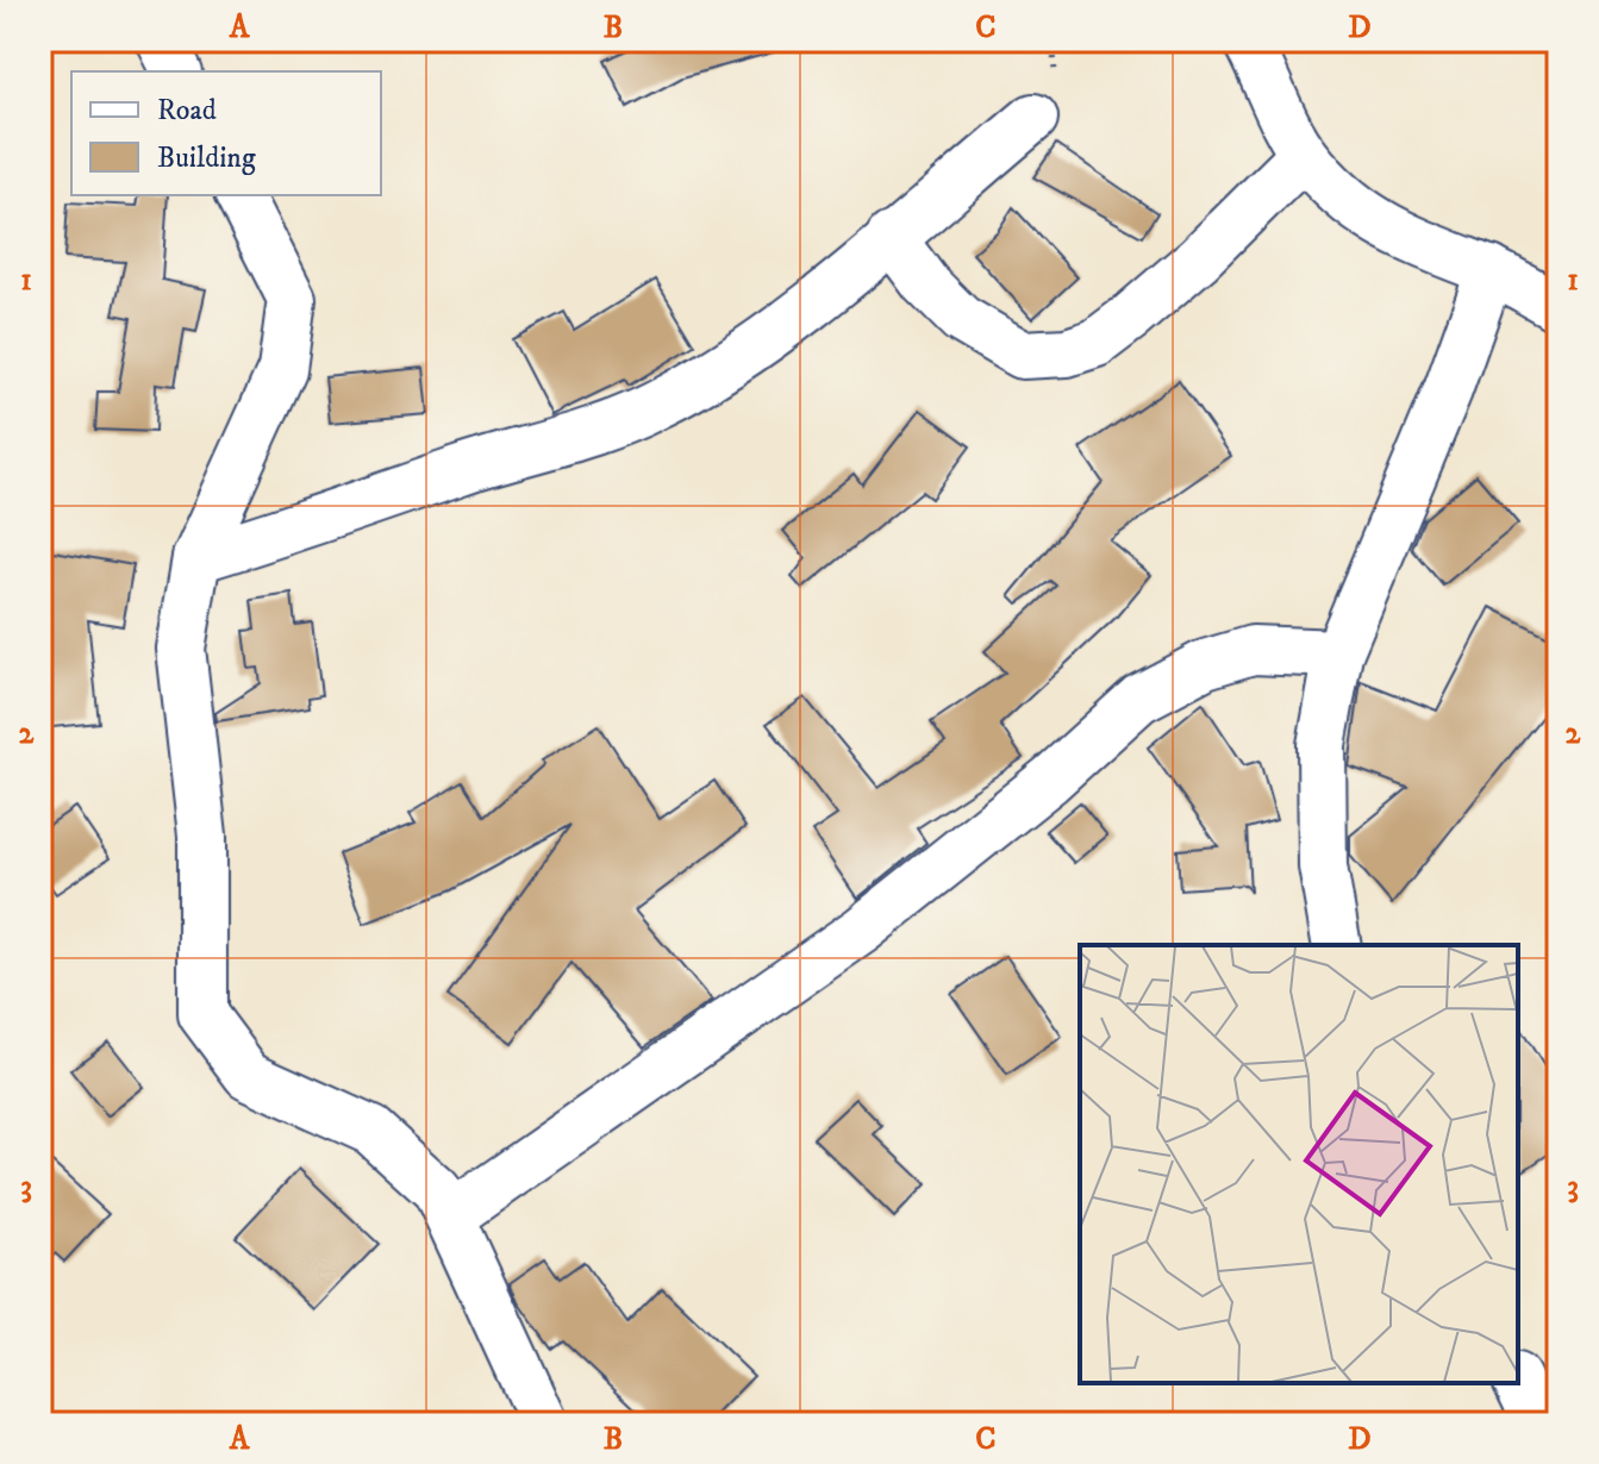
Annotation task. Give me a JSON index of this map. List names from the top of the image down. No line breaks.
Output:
{"legend":["Road","Building"],"grid":{"columns":["A","B","C","D"],"rows":["1","2","3"]}}
